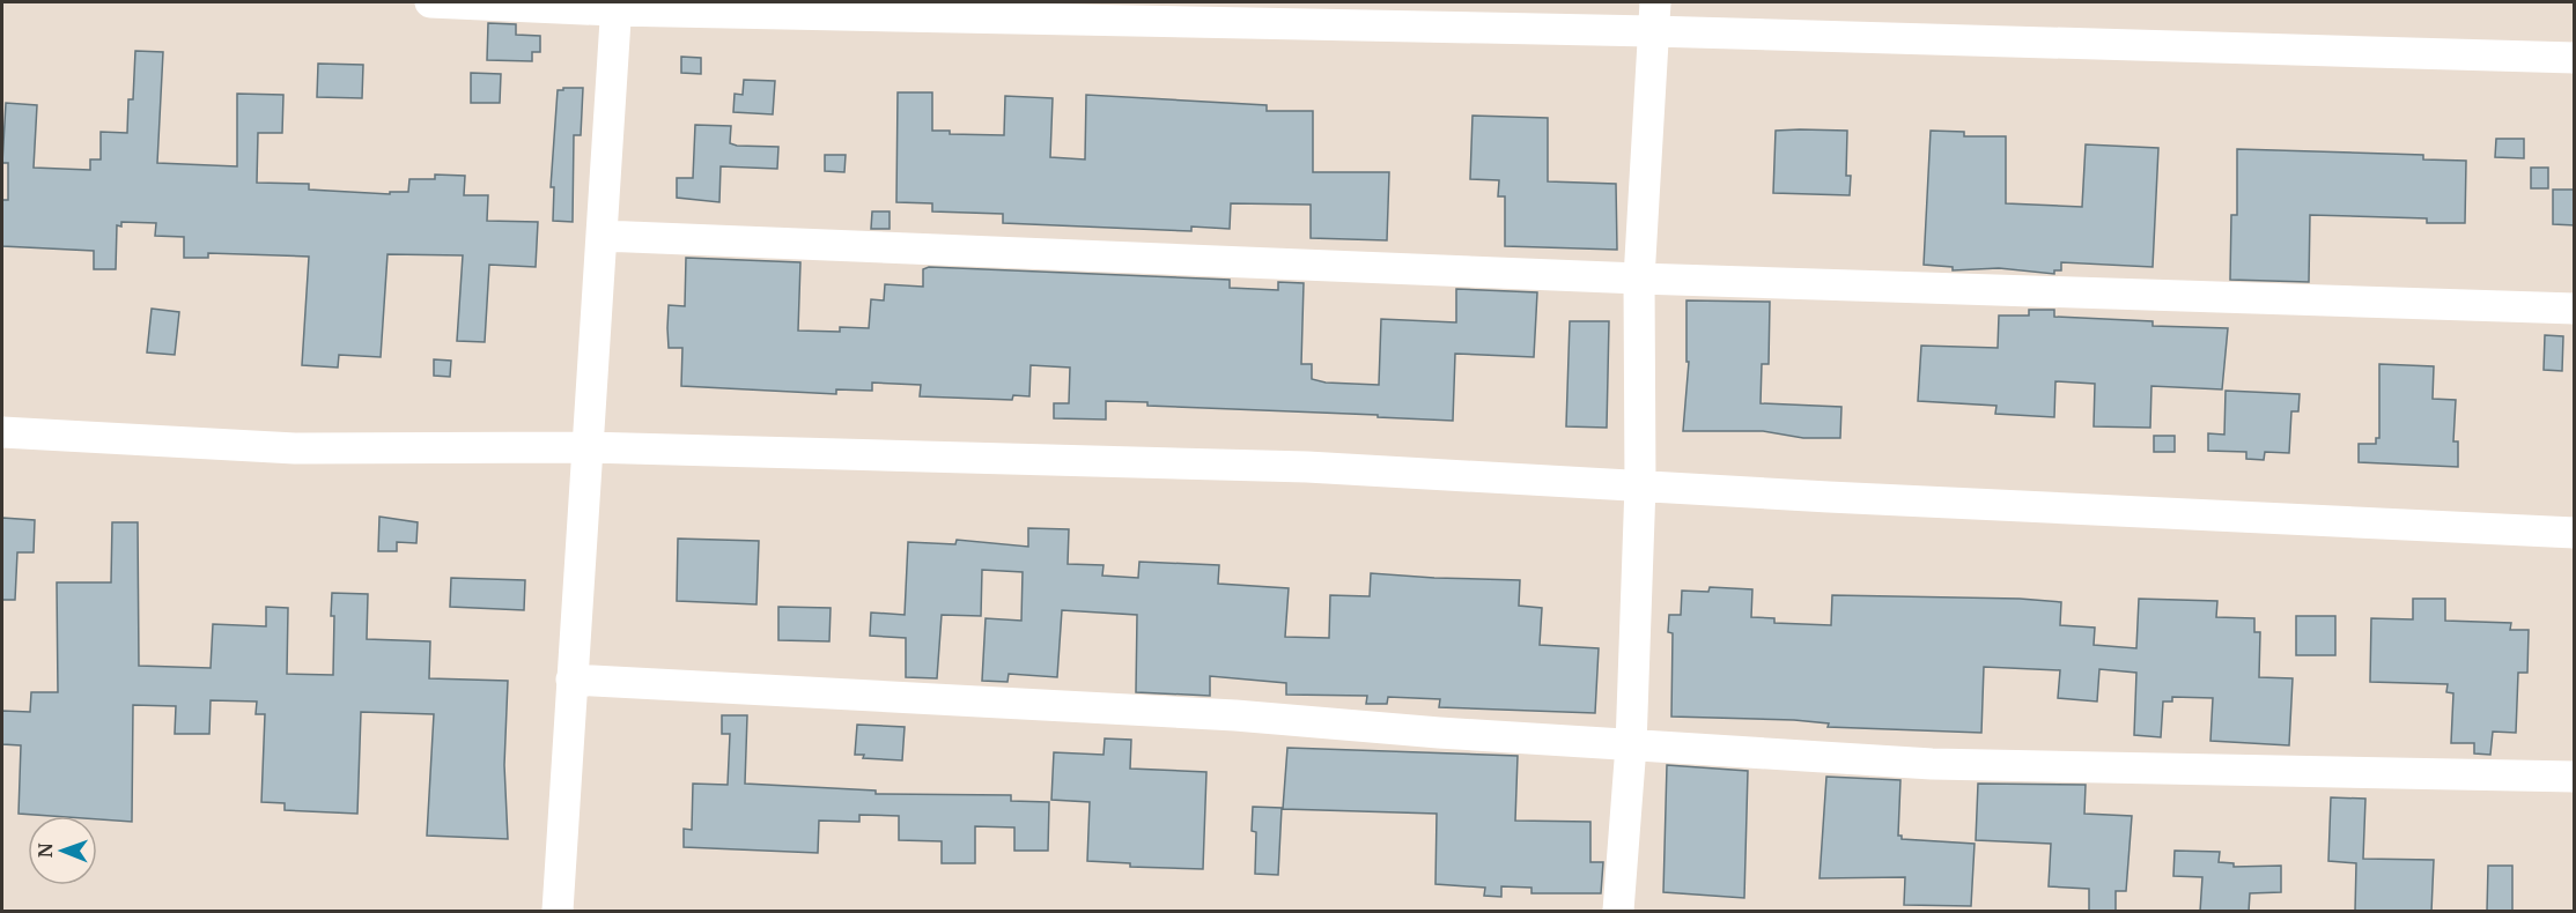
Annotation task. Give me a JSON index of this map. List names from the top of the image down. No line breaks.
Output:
{"north":"left"}
